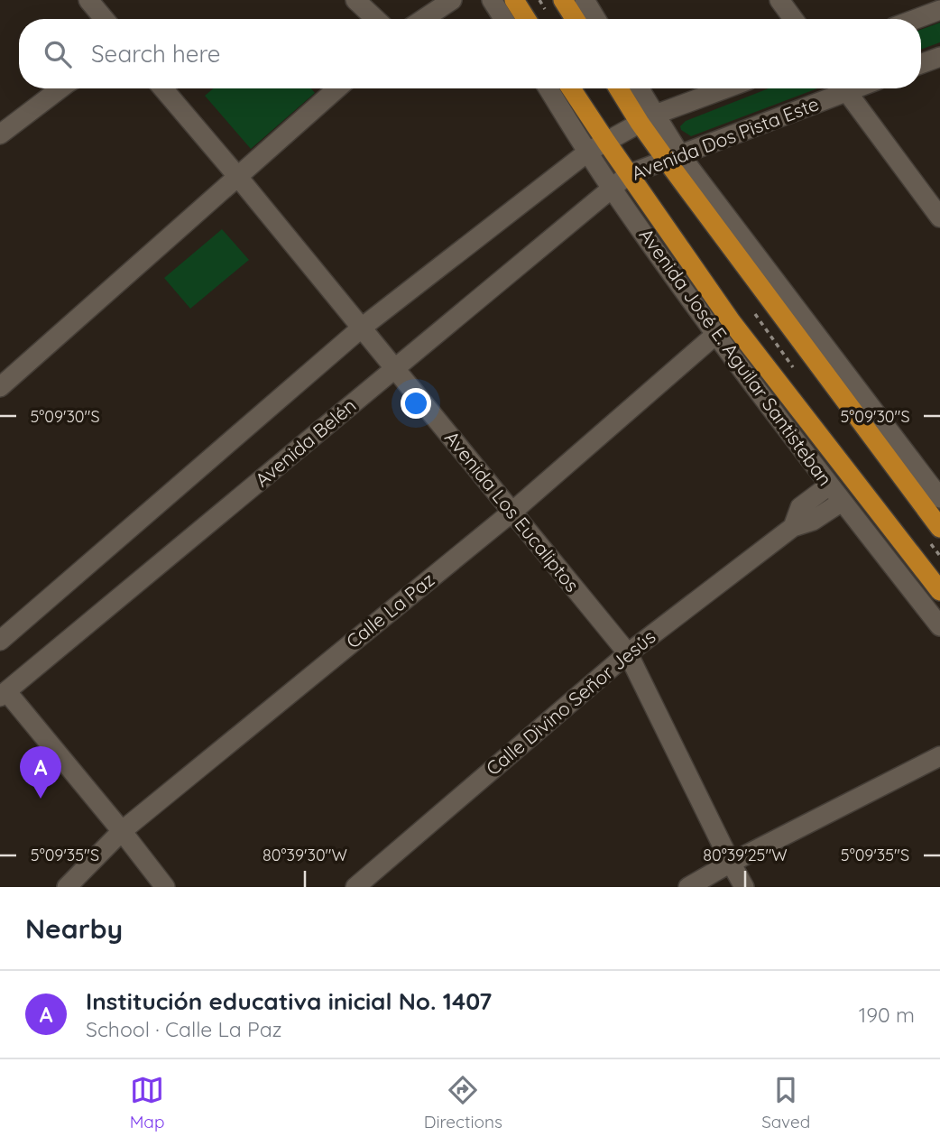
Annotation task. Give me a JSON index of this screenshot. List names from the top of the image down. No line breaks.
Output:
{"streets":{"main road":["Avenida José E. Aguilar Santisteban"],"street":["Avenida Dos Pista Este","Avenida Belén","Avenida Los Eucaliptos","Calle La Paz","Calle Divino Señor Jesús"]},"crossings":[["Avenida Dos Pista Este","Avenida José E. Aguilar Santisteban"],["Avenida Dos Pista Este","Avenida Belén"],["Avenida José E. Aguilar Santisteban","Avenida Belén"],["Avenida José E. Aguilar Santisteban","Calle La Paz"],["Avenida José E. Aguilar Santisteban","Calle Divino Señor Jesús"],["Avenida Belén","Avenida Los Eucaliptos"],["Avenida Los Eucaliptos","Calle La Paz"],["Avenida Los Eucaliptos","Calle Divino Señor Jesús"]],"page":{"search":"Search here","pins":"A","heading":"Nearby","list":[{"mark":"A","name":"Institución educativa inicial No. 1407","note":"School · Calle La Paz","value":"190 m"}],"nav":["Map","Directions","Saved"]},"coordinates":["5°09'30\"S","80°39'30\"W","80°39'25\"W","5°09'35\"S"]}
